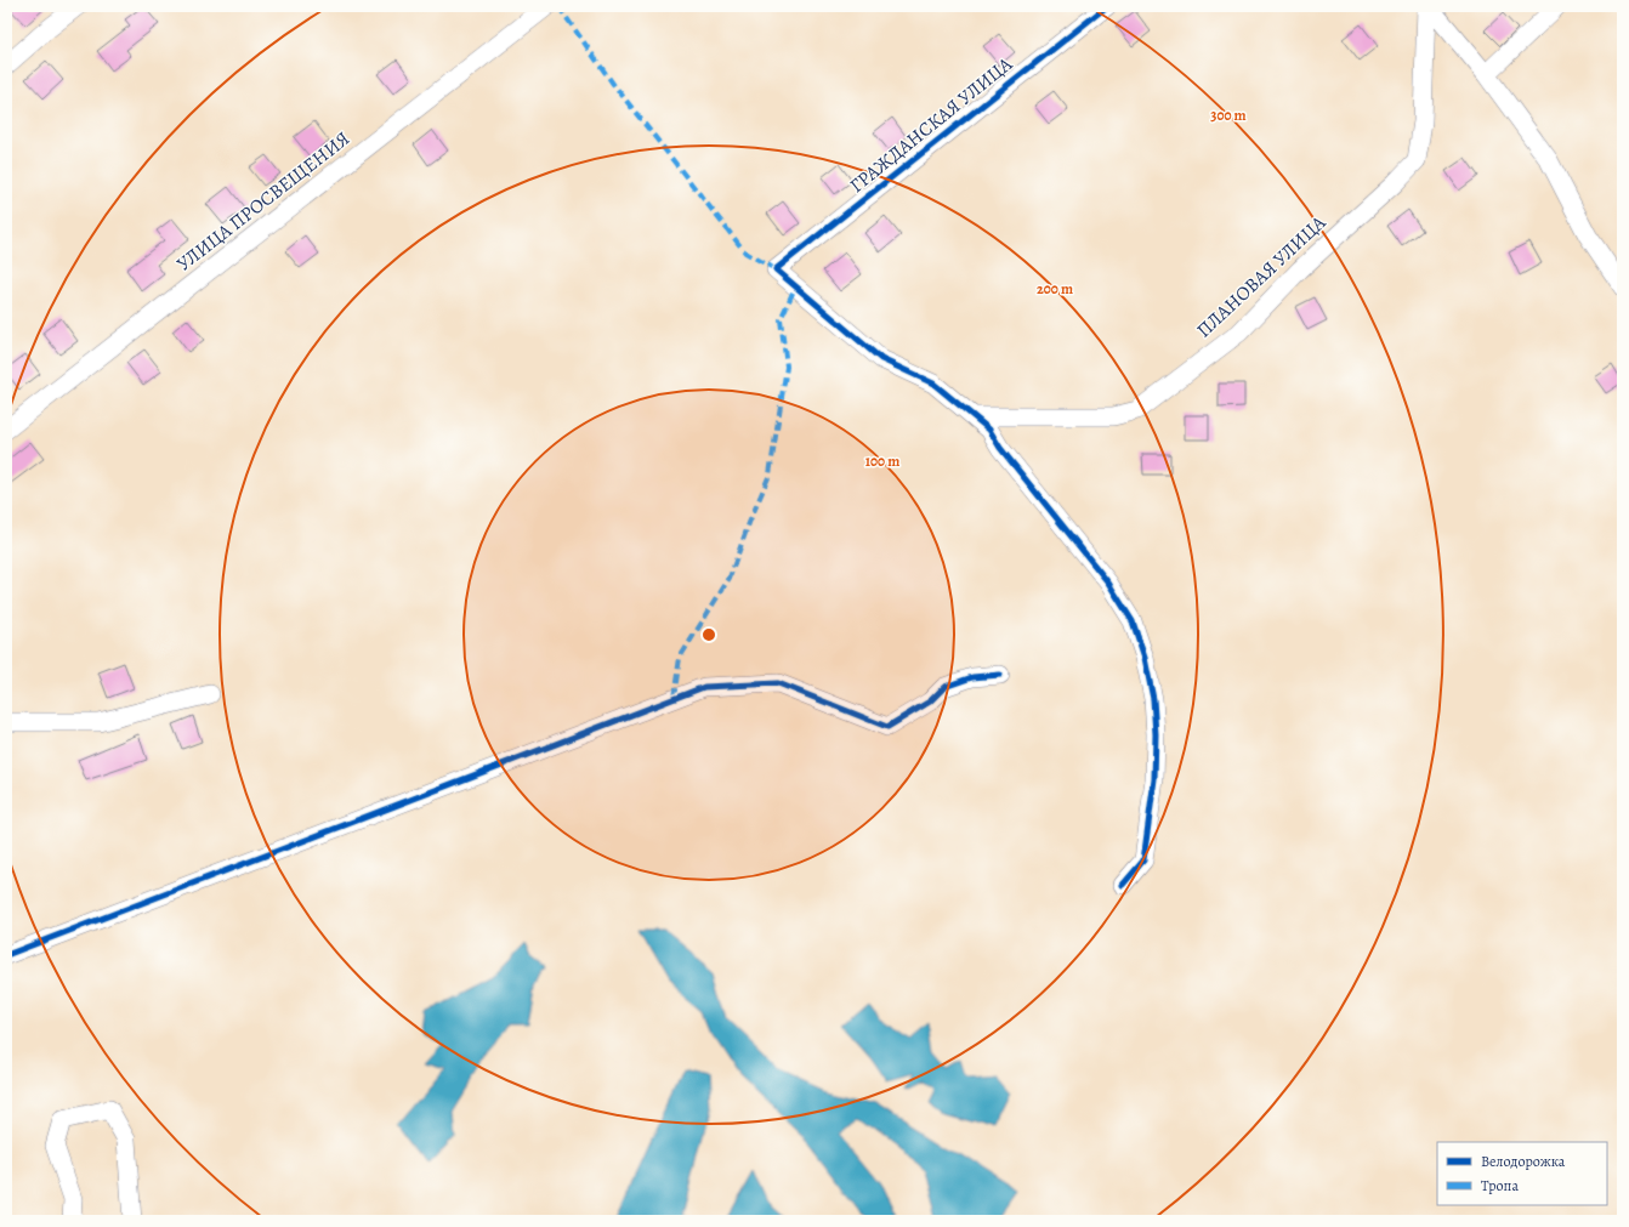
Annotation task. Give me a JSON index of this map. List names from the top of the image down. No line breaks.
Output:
{"streets":{"street":["ГРАЖДАНСКАЯ УЛИЦА","УЛИЦА ПРОСВЕЩЕНИЯ","ПЛАНОВАЯ УЛИЦА"]},"crossings":[["ГРАЖДАНСКАЯ УЛИЦА","ПЛАНОВАЯ УЛИЦА"]],"legend":["Велодорожка","Тропа"],"rings":["300 m","200 m","100 m"]}
